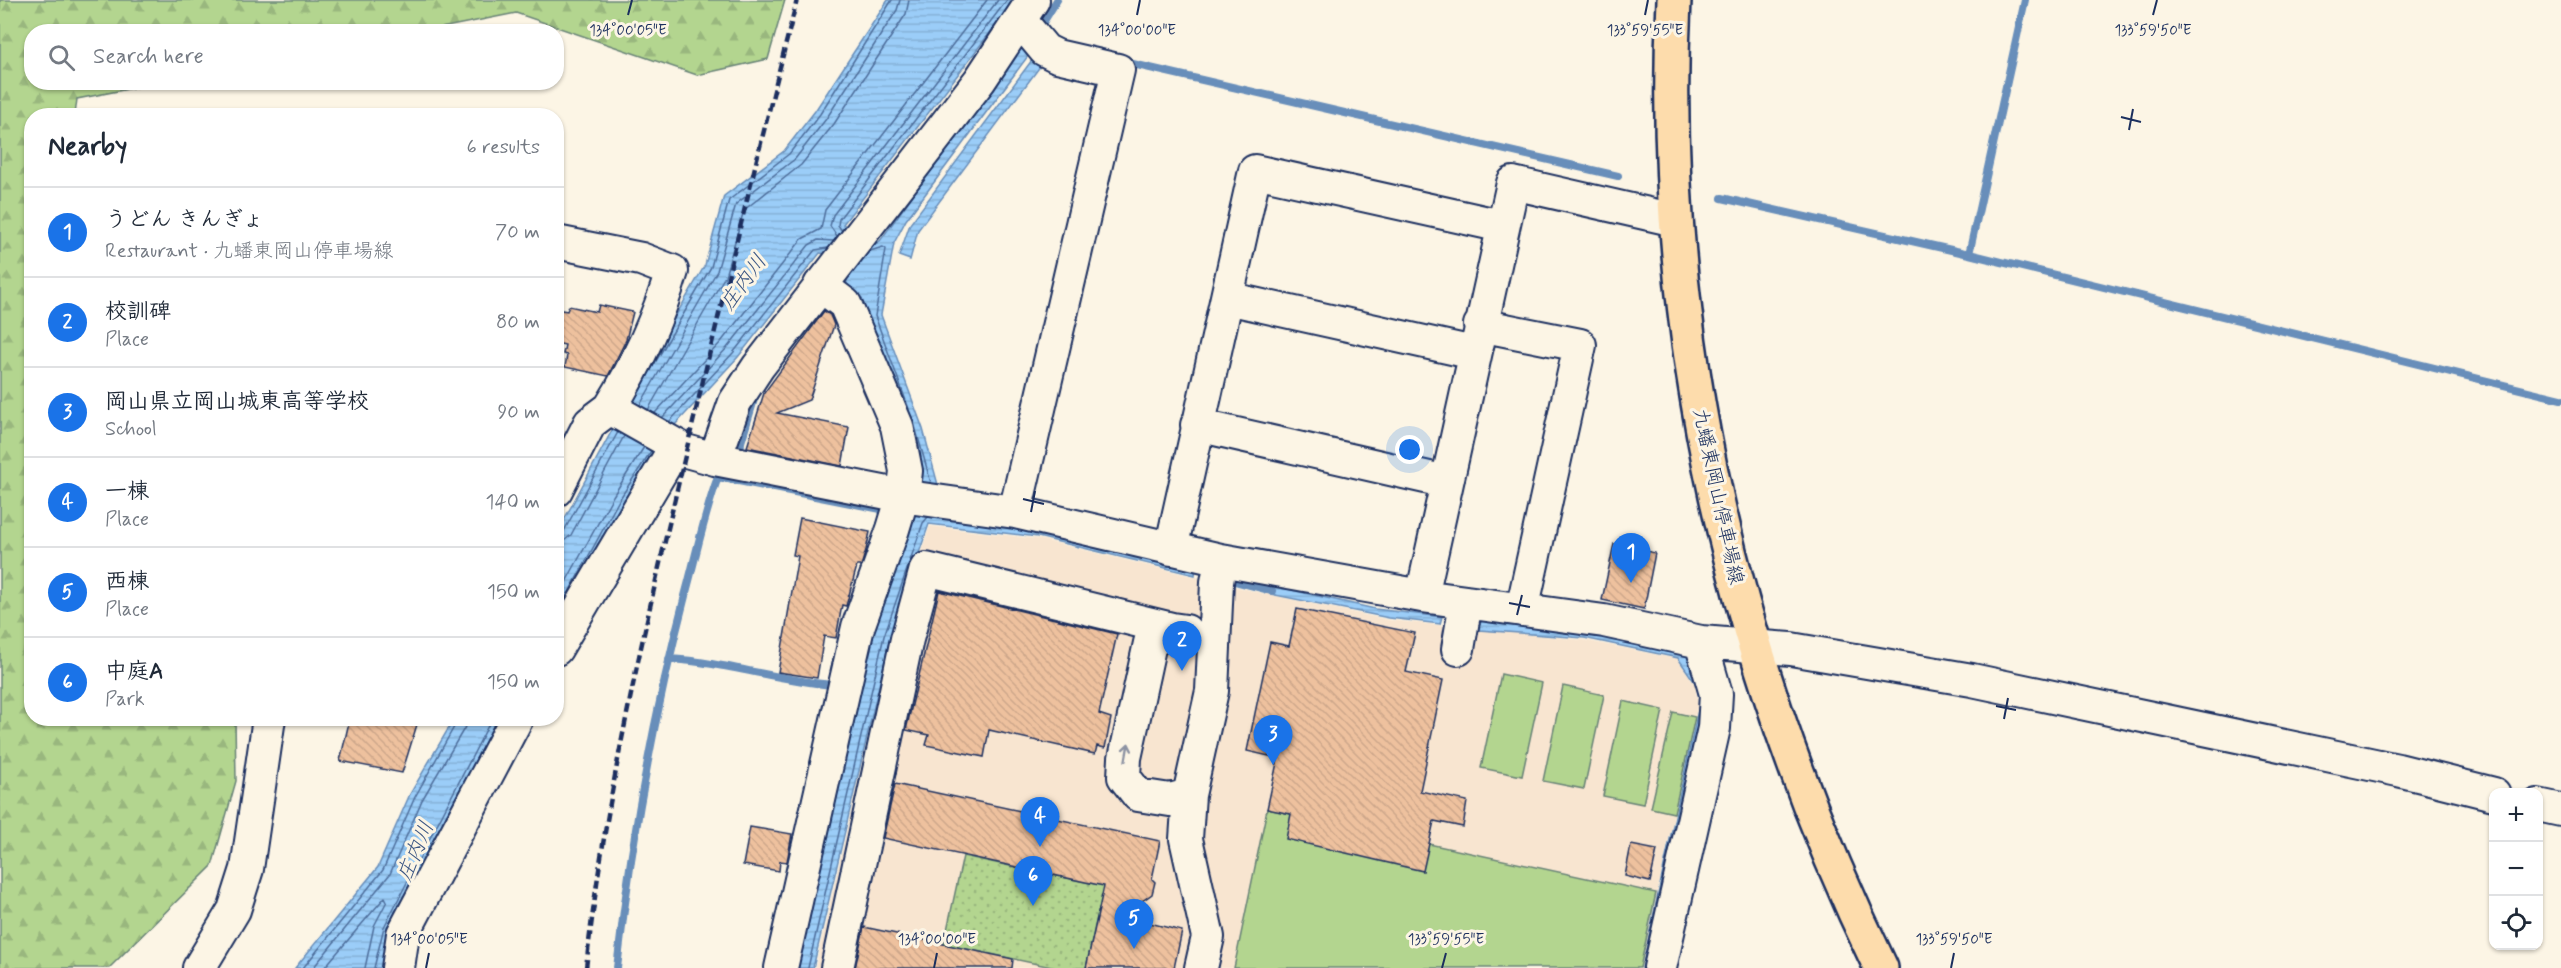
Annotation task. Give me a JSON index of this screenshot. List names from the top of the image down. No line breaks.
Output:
{"streets":{"main road":["九蟠東岡山停車場線"]},"water":["庄内川"],"page":{"search":"Search here","heading":["Nearby","6 results"],"list":[{"mark":"1","name":"うどん きんぎょ","note":"Restaurant · 九蟠東岡山停車場線","value":"70 m"},{"mark":"2","name":"校訓碑","note":"Place","value":"80 m"},{"mark":"3","name":"岡山県立岡山城東高等学校","note":"School","value":"90 m"},{"mark":"4","name":"一棟","note":"Place","value":"140 m"},{"mark":"5","name":"西棟","note":"Place","value":"150 m"},{"mark":"6","name":"中庭A","note":"Park","value":"150 m"}],"pins":["1","2","3","4","6","5"],"map_buttons":["+","−"]},"coordinates":["134°00'05\"E","134°00'00\"E","133°59'55\"E","133°59'50\"E"]}
